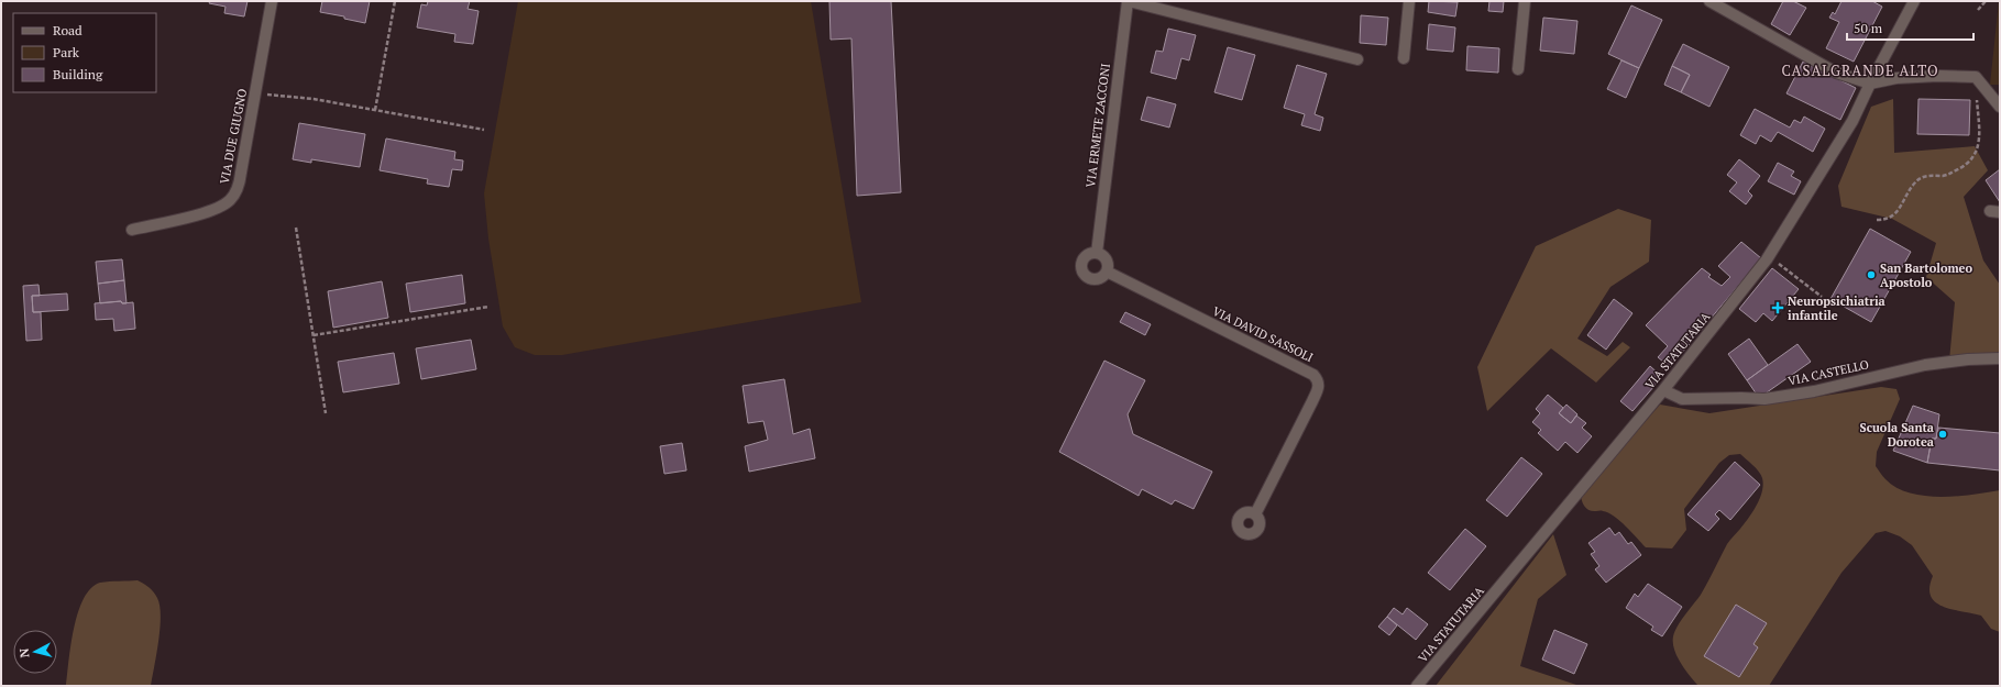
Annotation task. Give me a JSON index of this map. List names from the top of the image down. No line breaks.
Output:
{"streets":{"street":["VIA ERMETE ZACCONI","VIA DUE GIUGNO","VIA DAVID SASSOLI","VIA STATUTARIA","VIA CASTELLO"]},"crossings":[["VIA ERMETE ZACCONI","VIA DAVID SASSOLI"],["VIA STATUTARIA","VIA CASTELLO"]],"districts":["CASALGRANDE ALTO"],"places":{"other":["San Bartolomeo Apostolo","Scuola Santa Dorotea"],"health":["Neuropsichiatria infantile"]},"legend":["Road","Park","Building"],"scale_bar":"50 m","north":"left"}
